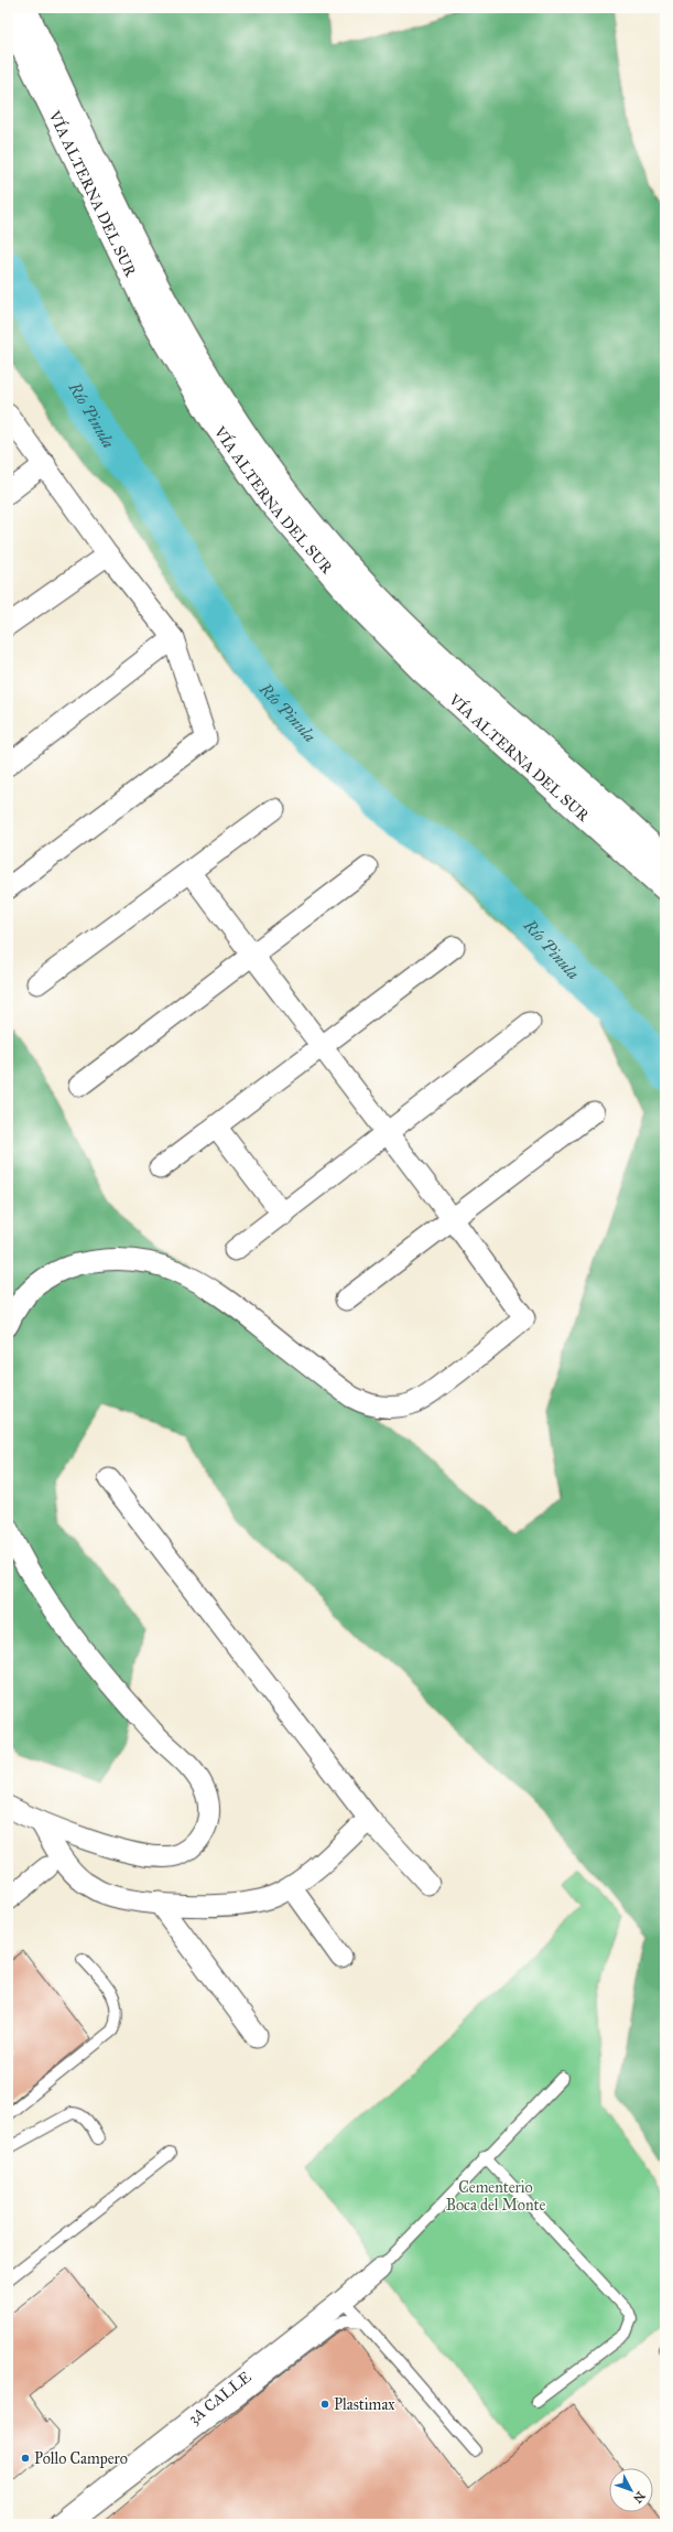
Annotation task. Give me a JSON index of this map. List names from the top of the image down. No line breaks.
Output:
{"streets":{"highway":["VÍA ALTERNA DEL SUR"],"street":["3A CALLE"]},"water":["Río Pinula"],"parks":["Cementerio Boca del Monte"],"places":["Plastimax","Pollo Campero"],"north":"bottom right"}
